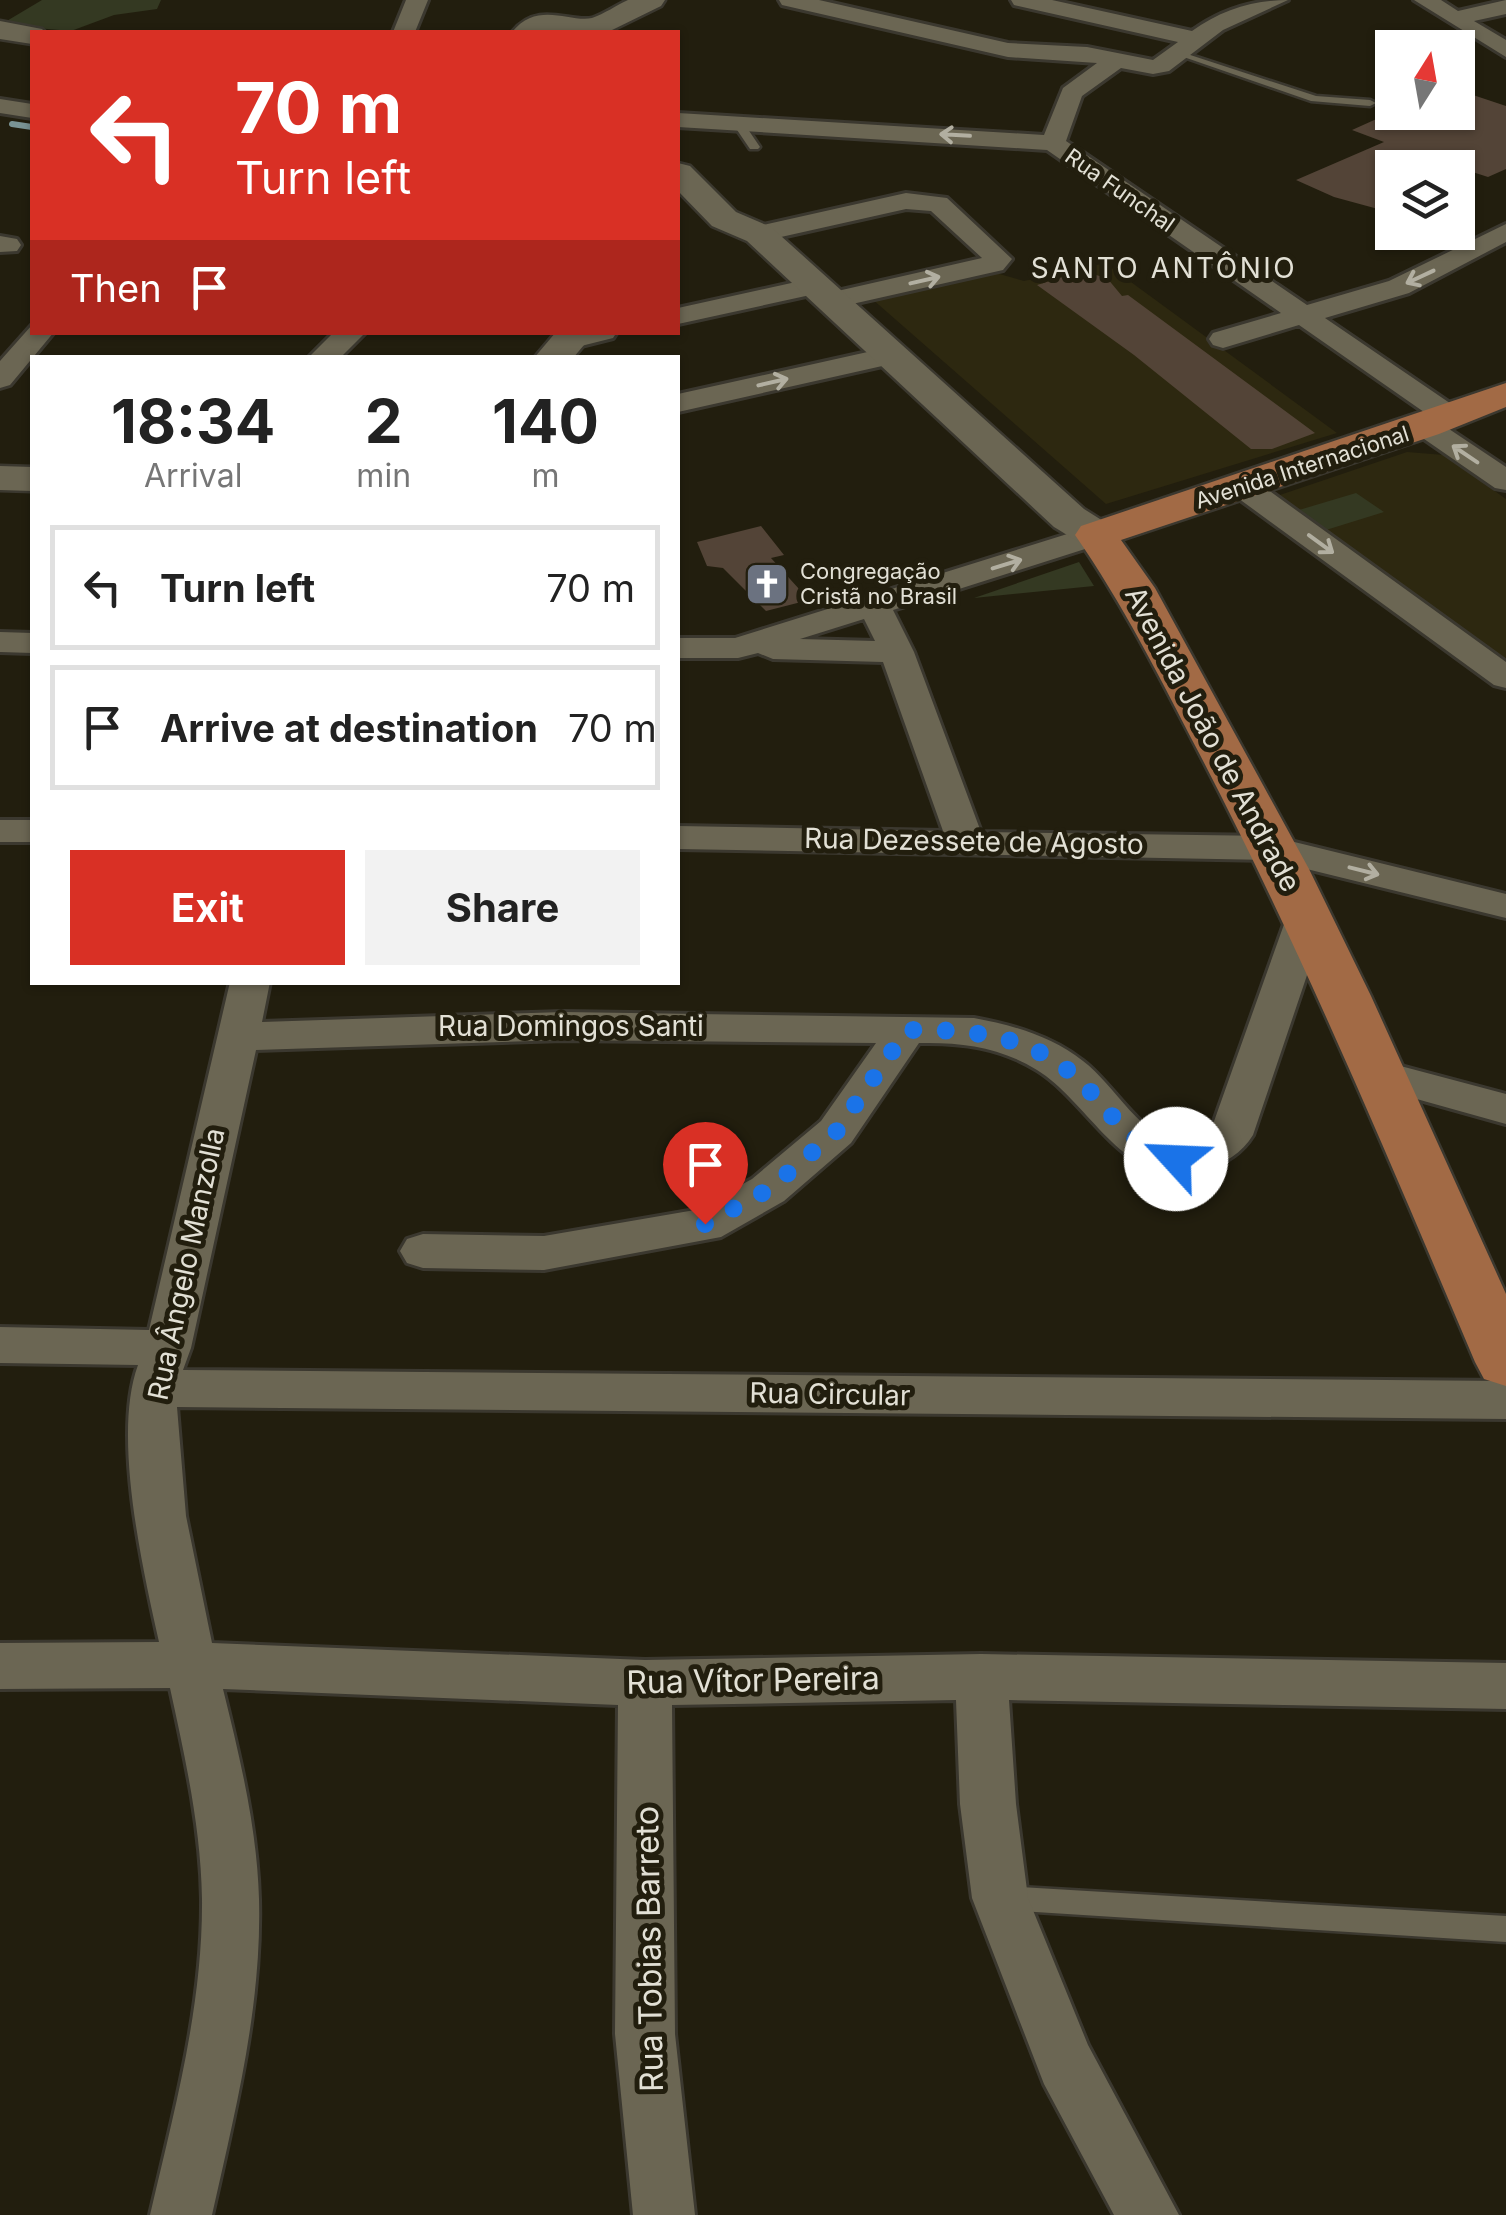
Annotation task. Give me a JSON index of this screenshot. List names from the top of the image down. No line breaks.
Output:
{"streets":{"main road":["Avenida Internacional","Avenida João de Andrade"],"street":["Rua Funchal","Rua Dezessete de Agosto","Rua Domingos Santi","Rua Ângelo Manzolla","Rua Circular","Rua Vítor Pereira","Rua Tobias Barreto"]},"crossings":[["Rua Funchal","Avenida Internacional"],["Avenida Internacional","Avenida João de Andrade"],["Avenida João de Andrade","Rua Dezessete de Agosto"],["Avenida João de Andrade","Rua Domingos Santi"],["Rua Domingos Santi","Rua Ângelo Manzolla"],["Rua Ângelo Manzolla","Rua Circular"],["Rua Ângelo Manzolla","Rua Vítor Pereira"],["Rua Vítor Pereira","Rua Tobias Barreto"]],"districts":["SANTO ANTÔNIO"],"places":{"church":["Congregação Cristã no Brasil"]},"north":"top","page":{"turn":["70 m","Turn left"],"then":"Then","eta":["18:34","Arrival","2","min","140","m"],"list":[{"name":"Turn left","value":"70 m"},{"name":"Arrive at destination","value":"70 m"}],"buttons":["Exit","Share"]}}
